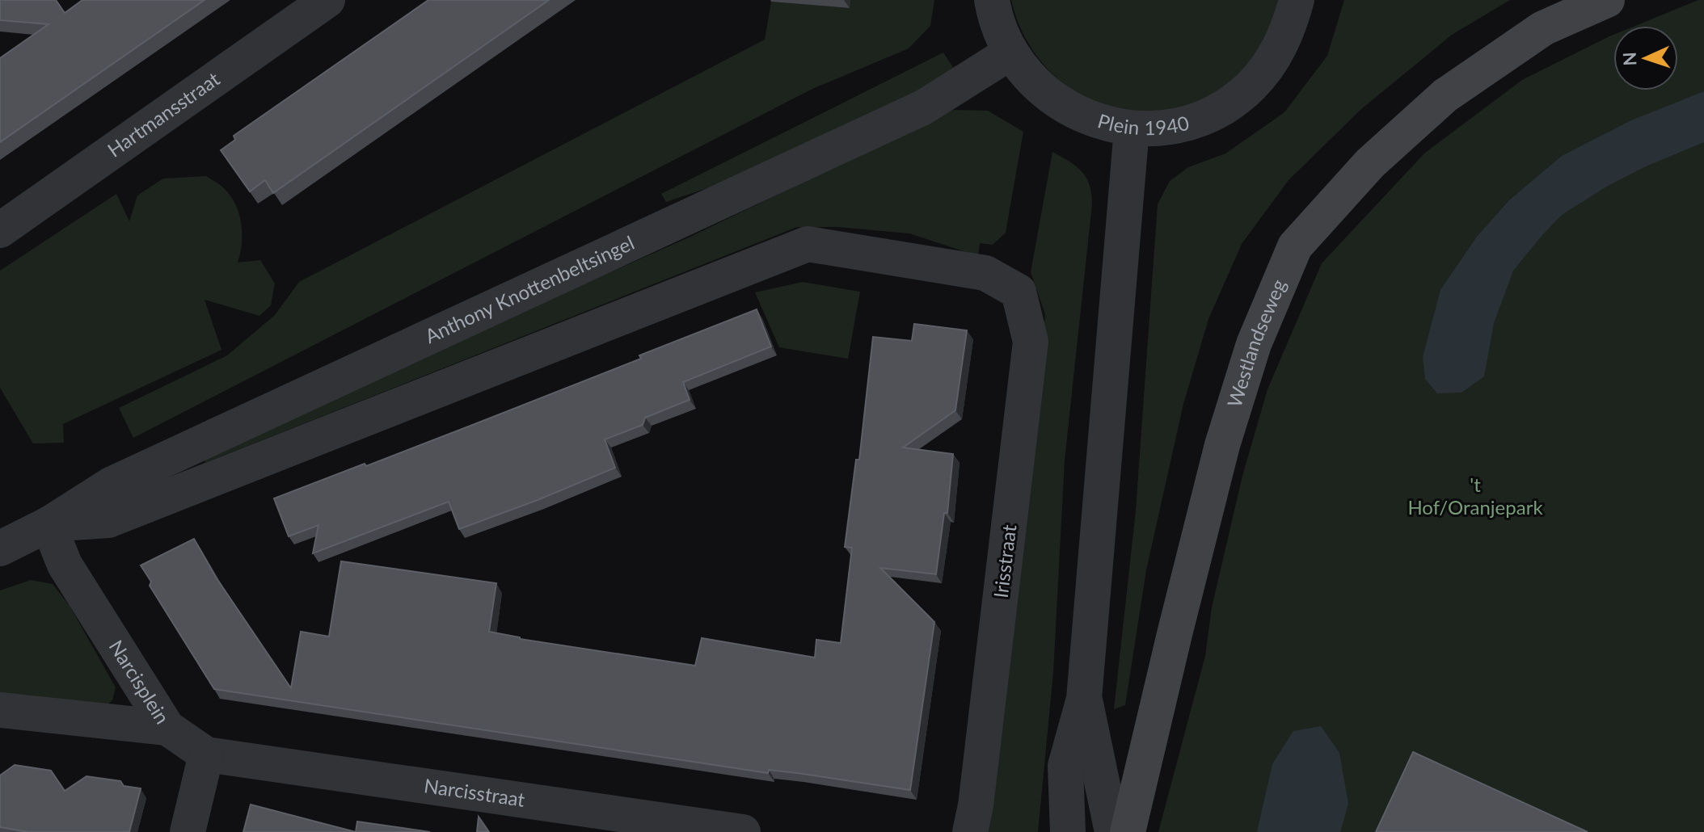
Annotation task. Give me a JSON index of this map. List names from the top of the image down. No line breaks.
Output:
{"streets":{"main road":["Westlandseweg"],"street":["Hartmansstraat","Plein 1940","Anthony Knottenbeltsingel","Irisstraat","Narcisplein","Narcisstraat"]},"crossings":[["Plein 1940","Anthony Knottenbeltsingel"],["Anthony Knottenbeltsingel","Irisstraat"],["Anthony Knottenbeltsingel","Narcisplein"]],"parks":["'t Hof/Oranjepark"],"north":"left"}
